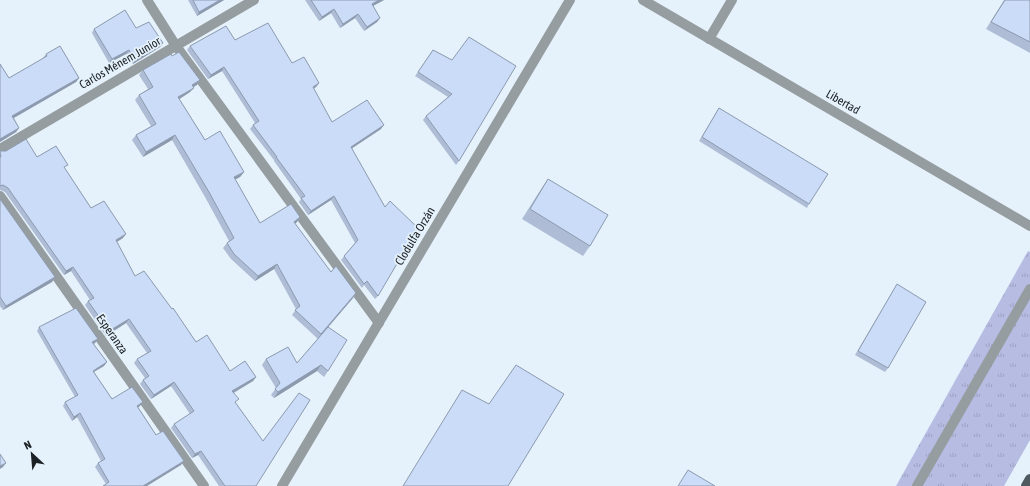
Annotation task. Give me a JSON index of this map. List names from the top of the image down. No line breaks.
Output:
{"streets":{"street":["Carlos Ménem Junior","Libertad","Clodulfa Orzán","Esperanza"]},"north":"top left"}
